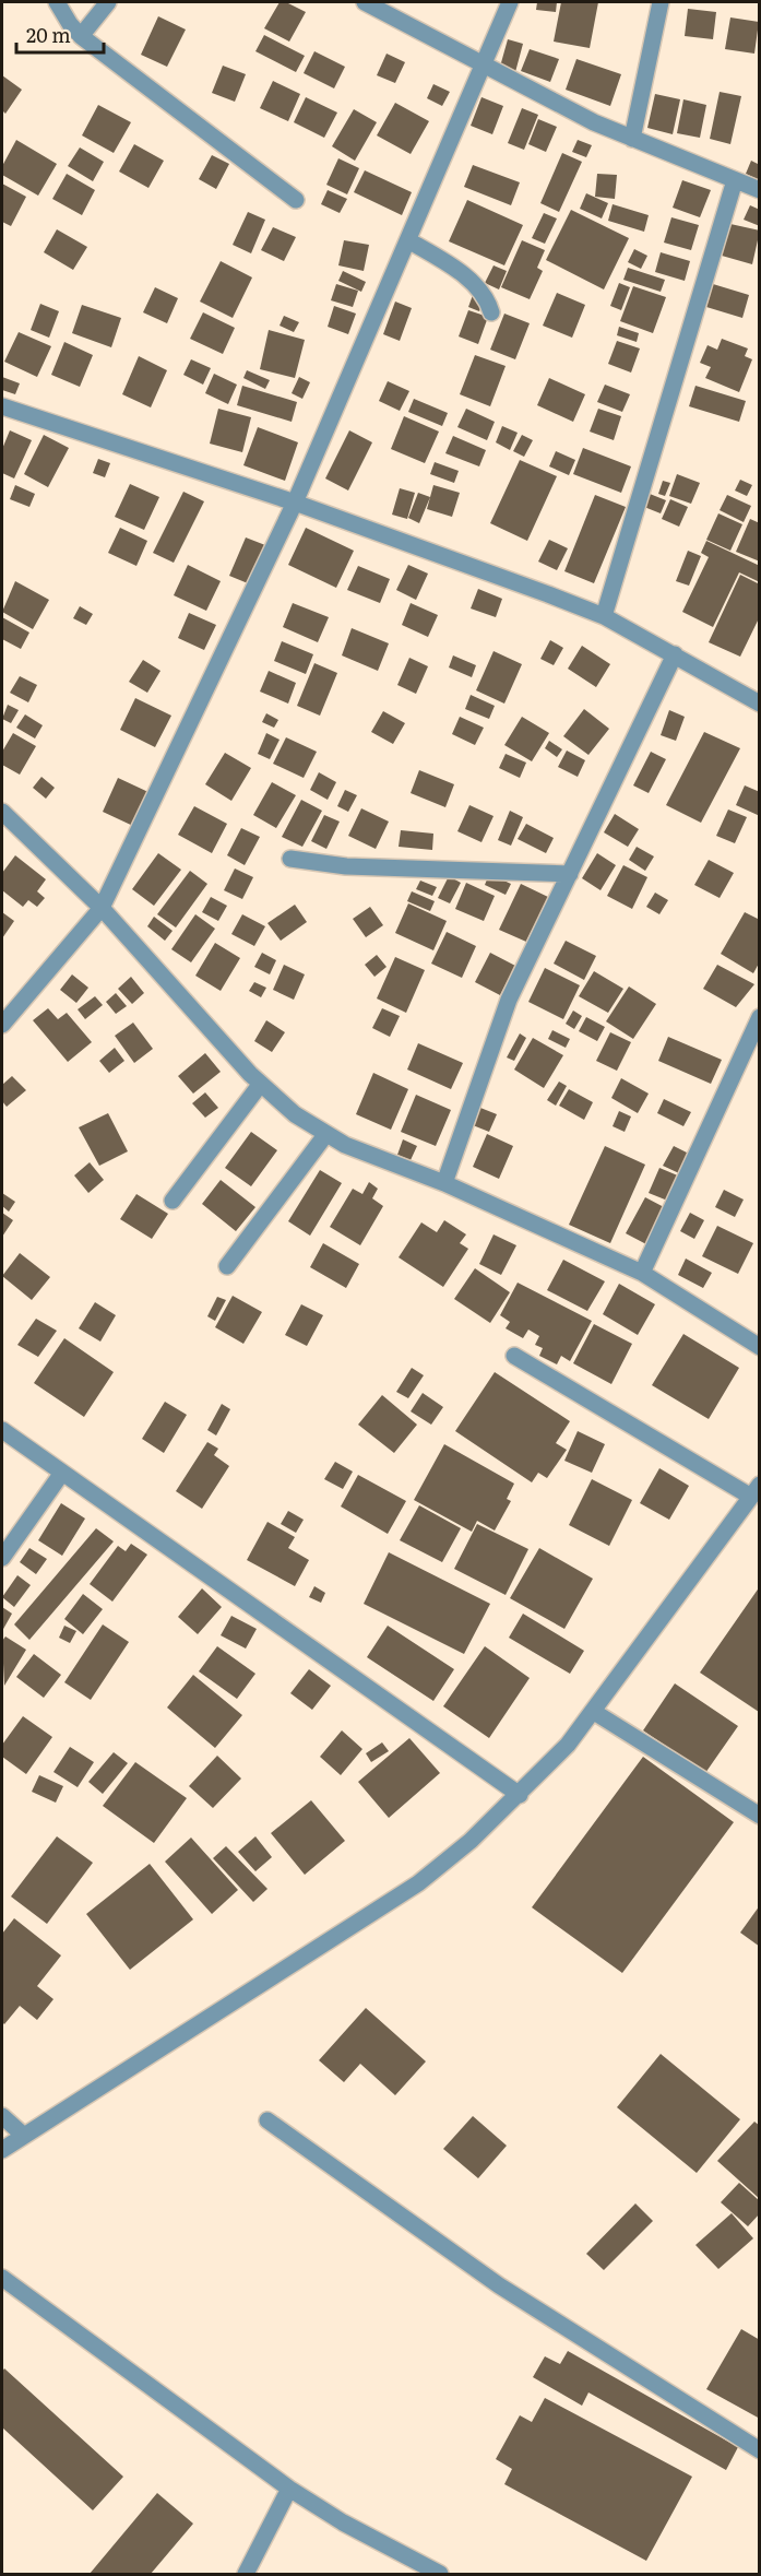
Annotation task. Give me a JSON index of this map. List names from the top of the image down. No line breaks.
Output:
{"scale_bar":"20 m"}
